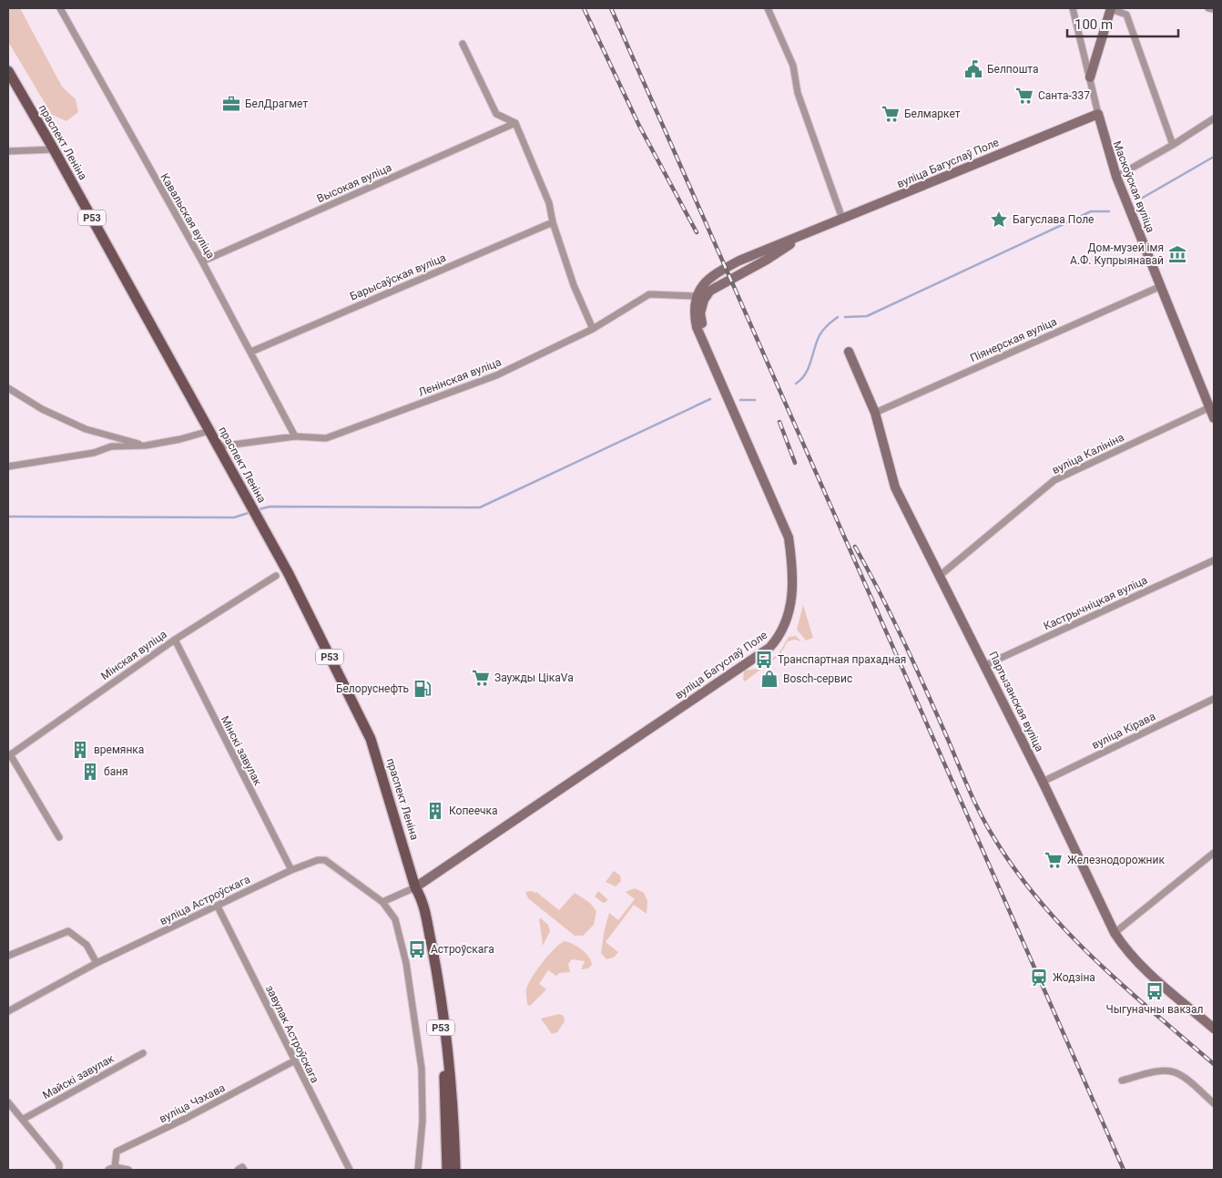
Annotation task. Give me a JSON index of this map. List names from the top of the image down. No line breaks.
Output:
{"streets":{"main road":["праспект Леніна","вуліца Багуслаў Поле","Маскоўская вуліца","Р53","Партызанская вуліца"],"street":["Высокая вуліца","Кавальская вуліца","Барысаўская вуліца","Піянерская вуліца","Ленінская вуліца","вуліца Калініна","Кастрычніцкая вуліца","Мінская вуліца","вуліца Кірава","Мінскі завулак","вуліца Астроўскага","завулак Астроўскага","Майскі завулак","вуліца Чэхава"]},"crossings":[["праспект Леніна","вуліца Багуслаў Поле"],["праспект Леніна","Ленінская вуліца"],["вуліца Багуслаў Поле","Маскоўская вуліца"],["вуліца Багуслаў Поле","Ленінская вуліца"],["Высокая вуліца","Кавальская вуліца"],["Маскоўская вуліца","Піянерская вуліца"],["Маскоўская вуліца","вуліца Калініна"],["Кавальская вуліца","Барысаўская вуліца"],["Кавальская вуліца","Ленінская вуліца"],["Піянерская вуліца","Партызанская вуліца"],["вуліца Калініна","Партызанская вуліца"],["Кастрычніцкая вуліца","Партызанская вуліца"],["Мінская вуліца","Мінскі завулак"],["Партызанская вуліца","вуліца Кірава"],["Мінскі завулак","вуліца Астроўскага"],["вуліца Астроўскага","завулак Астроўскага"],["завулак Астроўскага","вуліца Чэхава"]],"places":{"public building":["Белпошта"],"supermarket":["Санта-337","Белмаркет","Заужды ЦікаVа","Железнодорожник"],"office":["БелДрагмет"],"place":["Багуслава Поле"],"museum":["Дом-музей імя А.Ф. Купрыянавай"],"bus stop":["Транспартная прахадная","Астроўскага","Чыгуначны вакзал"],"shop":["Bosch-сервис"],"fuel station":["Белоруснефть"],"building":["времянка","баня","Копеечка"],"station":["Жодзіна"]},"scale_bar":"100 m"}
